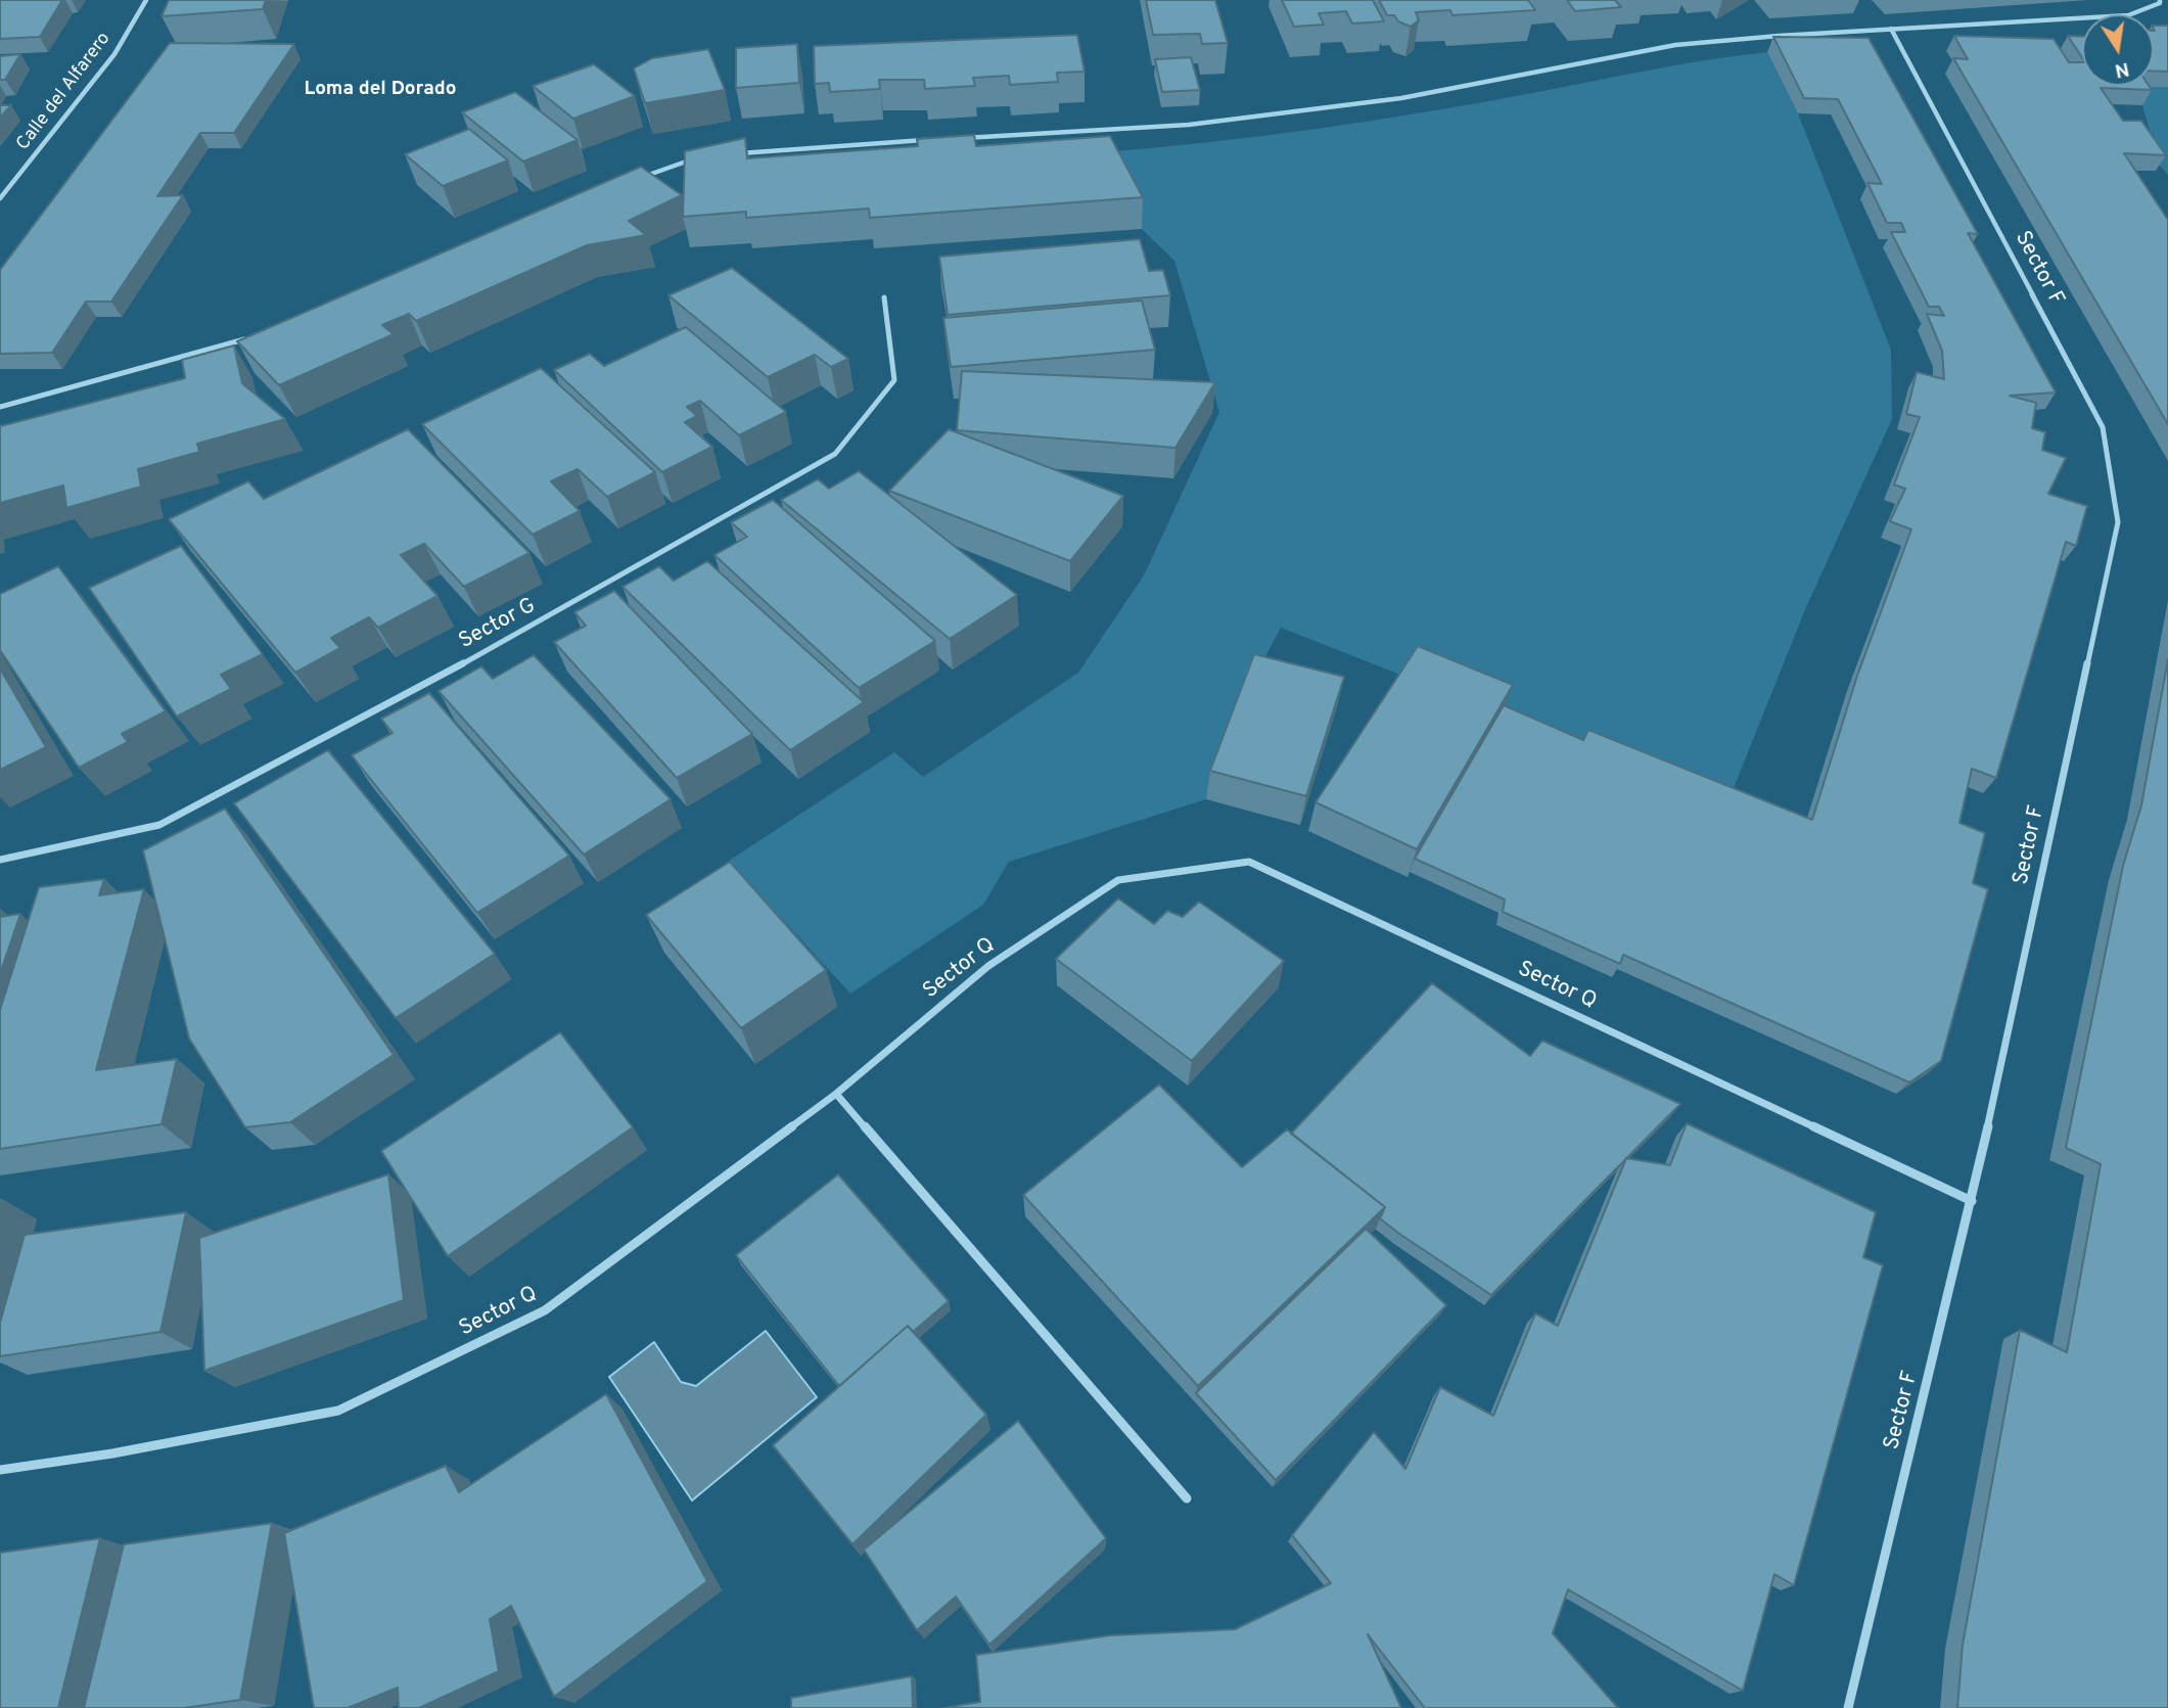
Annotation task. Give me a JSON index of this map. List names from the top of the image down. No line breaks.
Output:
{"streets":{"street":["Calle del Alfarero","Sector F","Sector G","Sector Q"]},"crossings":[["Sector F","Sector Q"]],"districts":["Loma del Dorado"],"north":"bottom"}
